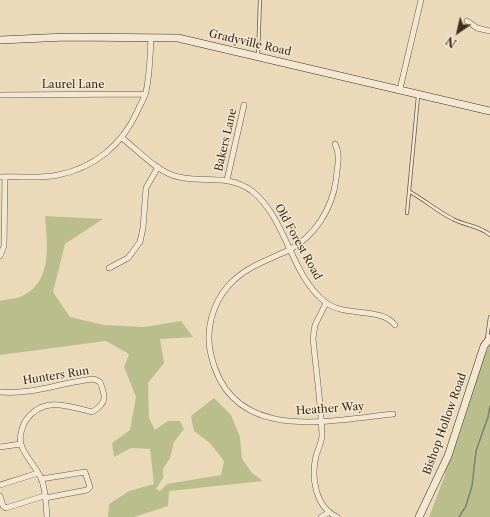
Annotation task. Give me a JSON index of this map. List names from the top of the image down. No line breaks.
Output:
{"streets":{"street":["Gradyville Road","Laurel Lane","Bakers Lane","Old Forest Road","Hunters Run","Heather Way","Bishop Hollow Road"]},"crossings":[["Bakers Lane","Old Forest Road"],["Old Forest Road","Heather Way"]],"north":"bottom left"}
